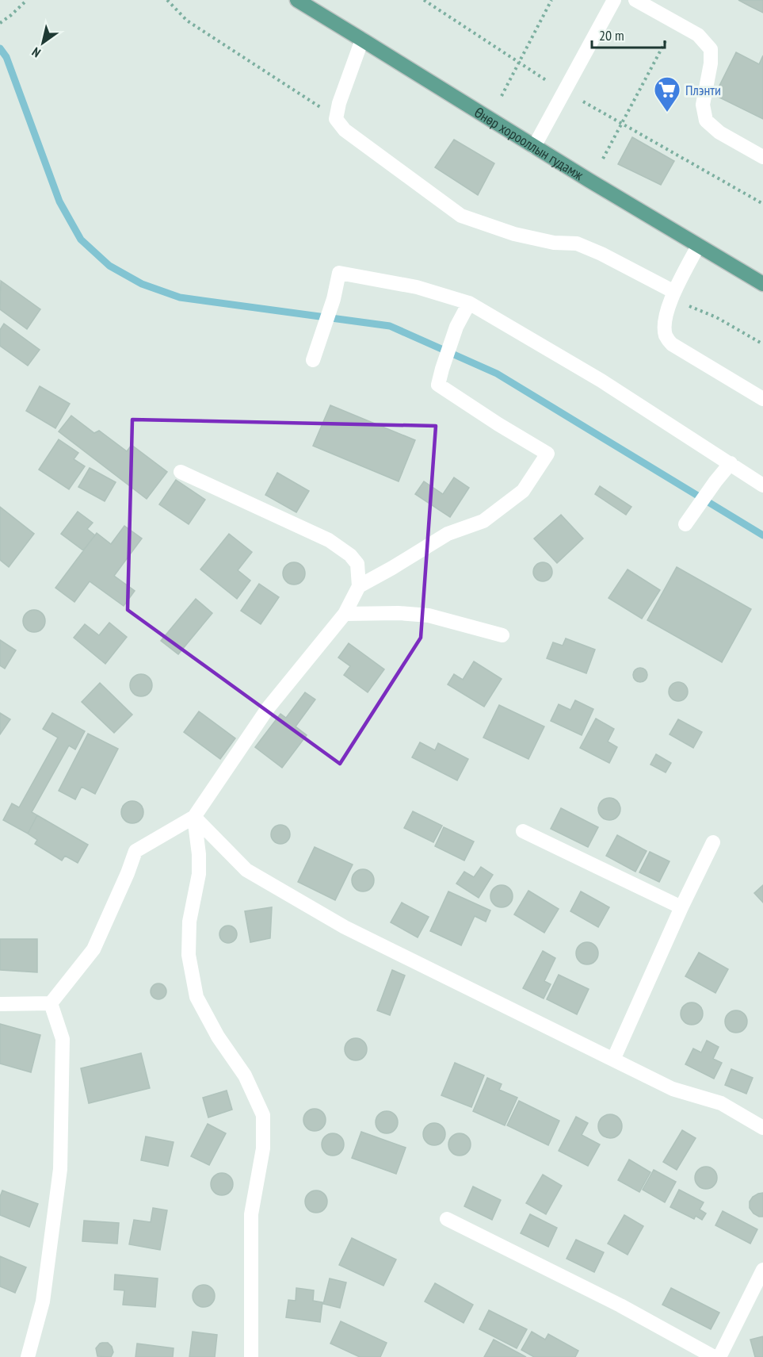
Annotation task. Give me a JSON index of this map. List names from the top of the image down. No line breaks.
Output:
{"streets":{"main road":["Өнөр хорооллын гудамж"]},"places":{"supermarket":["Плэнти"]},"scale_bar":"20 m","north":"bottom left"}
